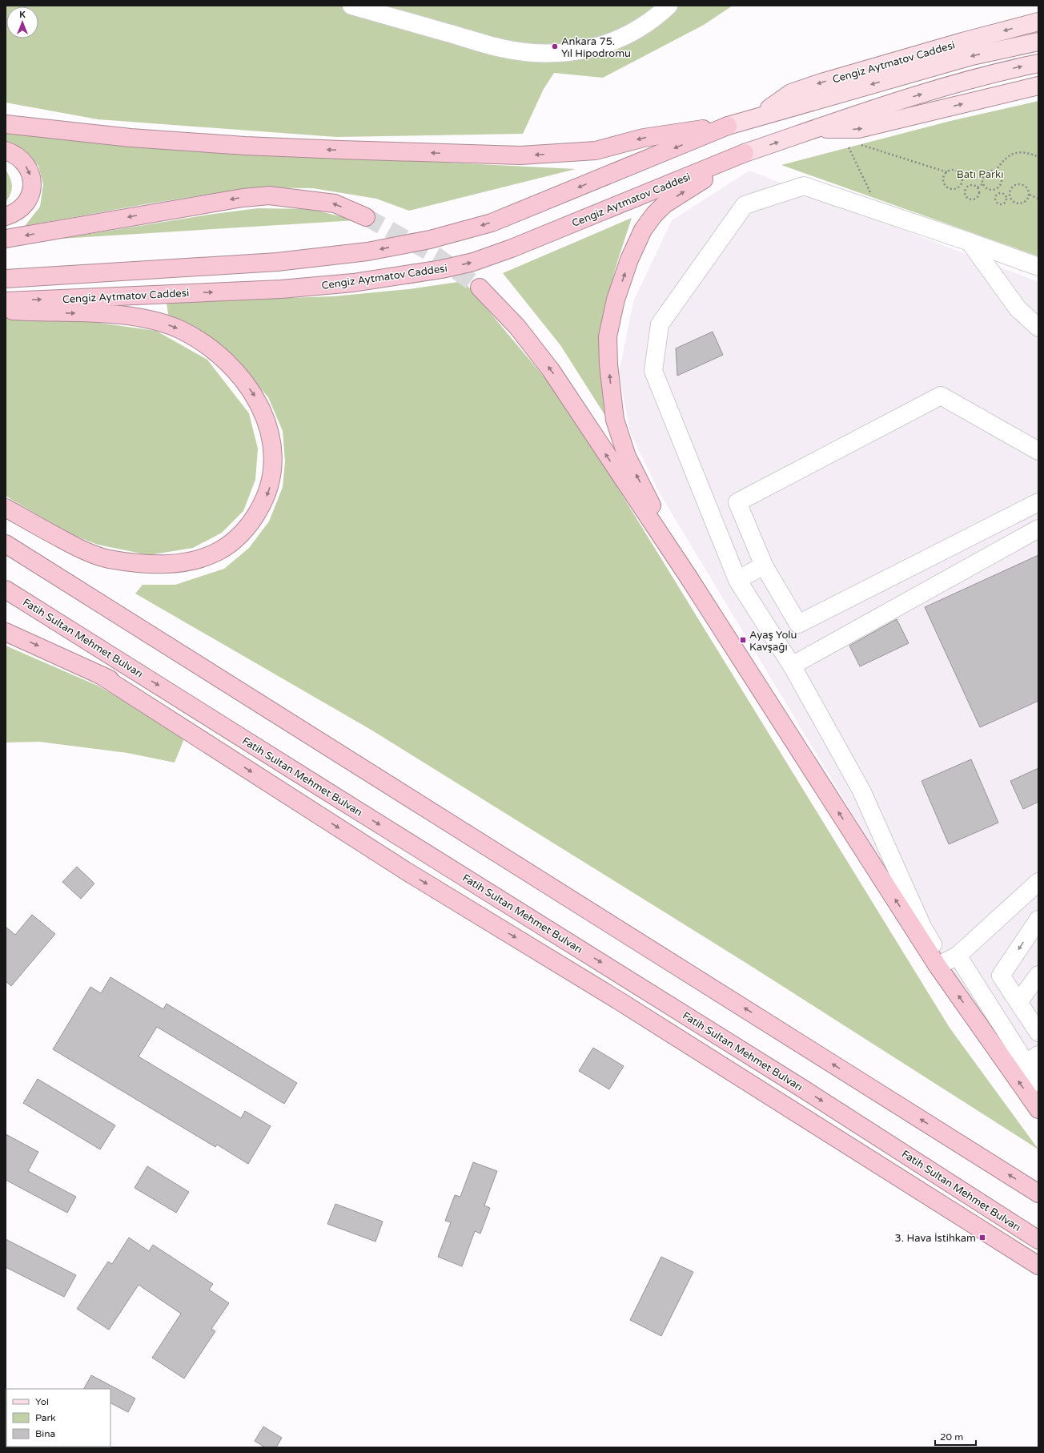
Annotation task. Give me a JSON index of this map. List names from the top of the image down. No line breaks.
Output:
{"streets":{"highway":["Cengiz Aytmatov Caddesi","Fatih Sultan Mehmet Bulvarı"]},"parks":["Batı Parkı"],"places":{"other":["Ankara 75. Yıl Hipodromu"],"transit":["Ayaş Yolu Kavşağı","3. Hava İstihkam"]},"legend":["Yol","Park","Bina"],"scale_bar":"20 m","north":"top"}
